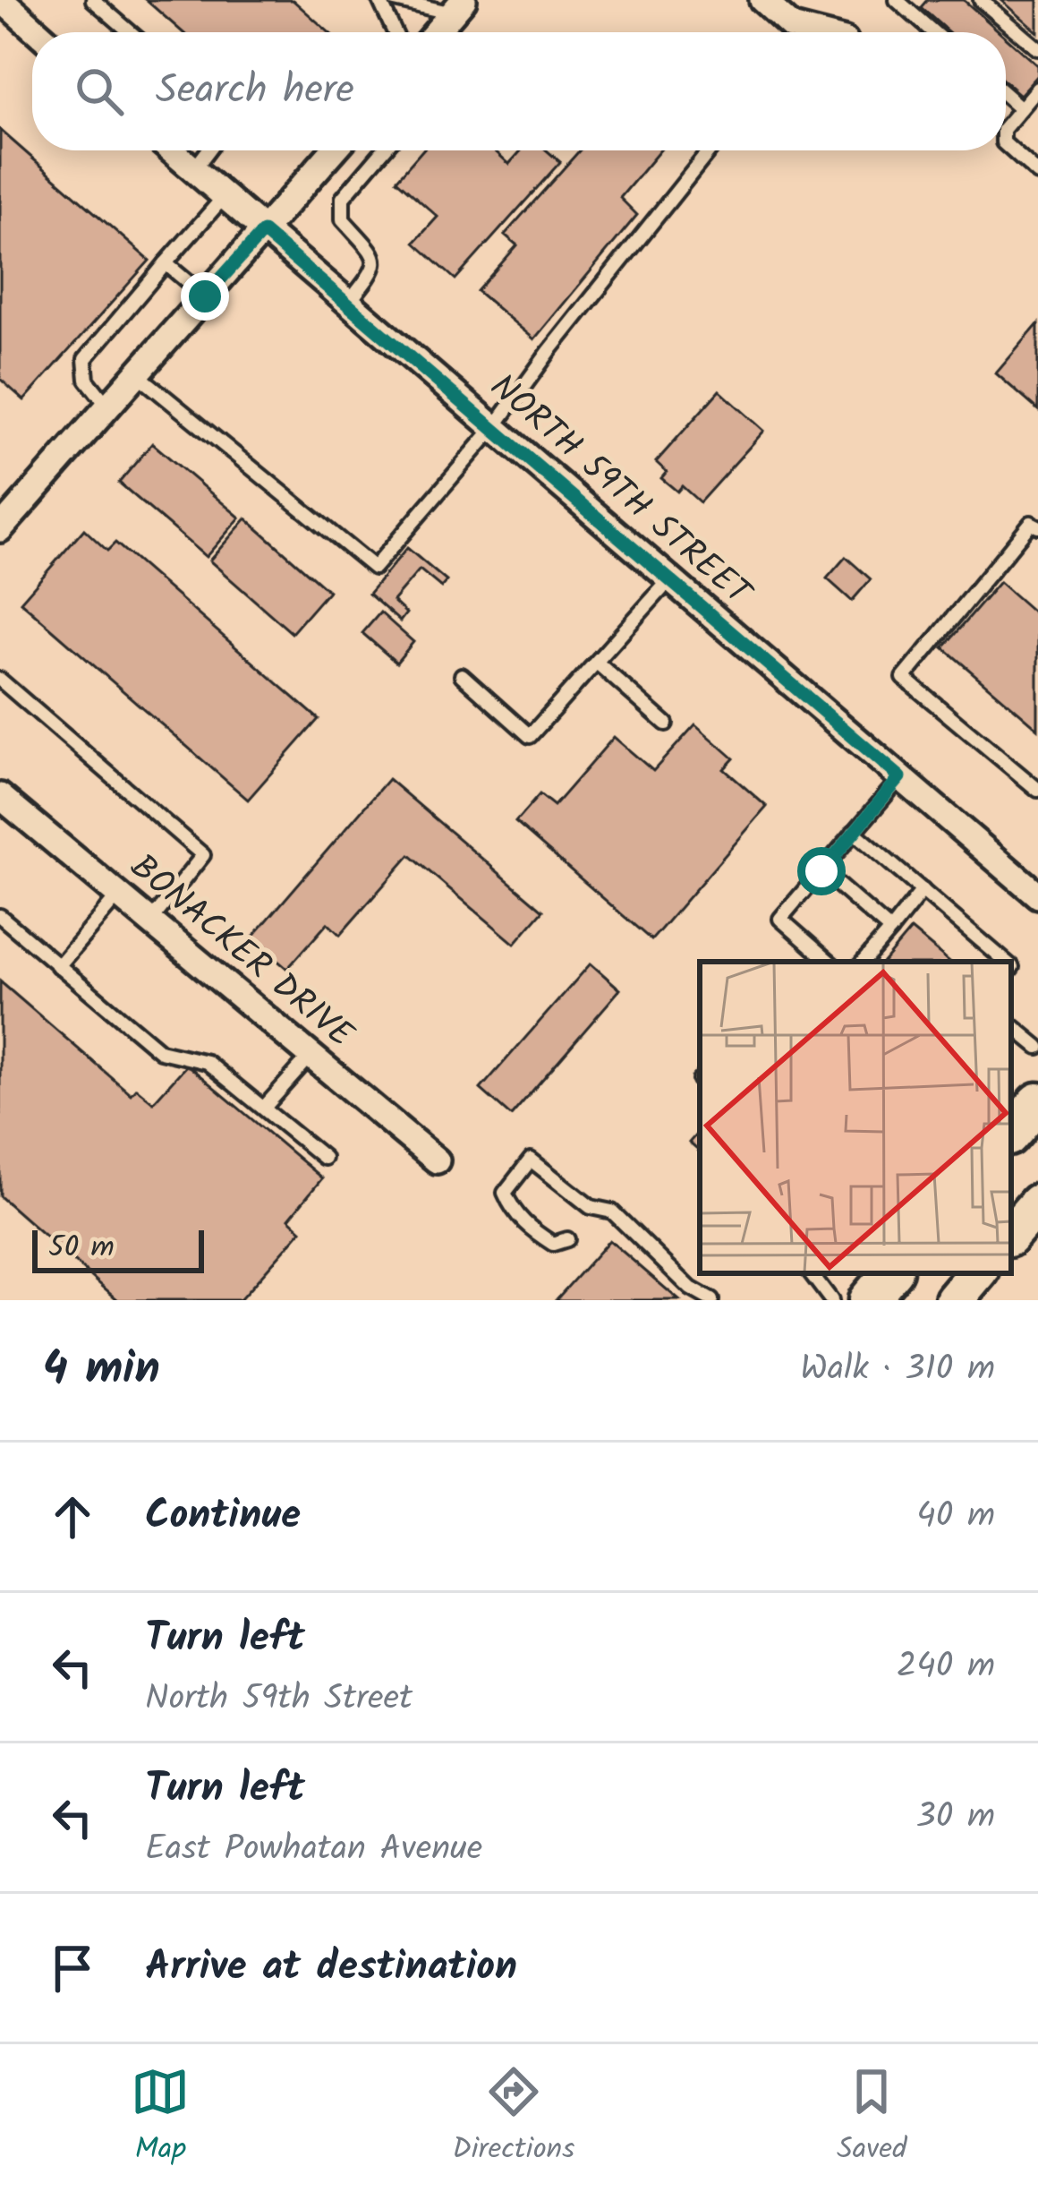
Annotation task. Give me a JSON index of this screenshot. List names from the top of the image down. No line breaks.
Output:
{"streets":{"street":["NORTH 59TH STREET","BONACKER DRIVE"]},"scale_bar":"50 m","page":{"search":"Search here","scale":"50 m","heading":["4 min","Walk · 310 m"],"list":[["Continue","40 m"],["Turn left","North 59th Street","240 m"],["Turn left","East Powhatan Avenue","30 m"],"Arrive at destination"],"nav":["Map","Directions","Saved"]}}
